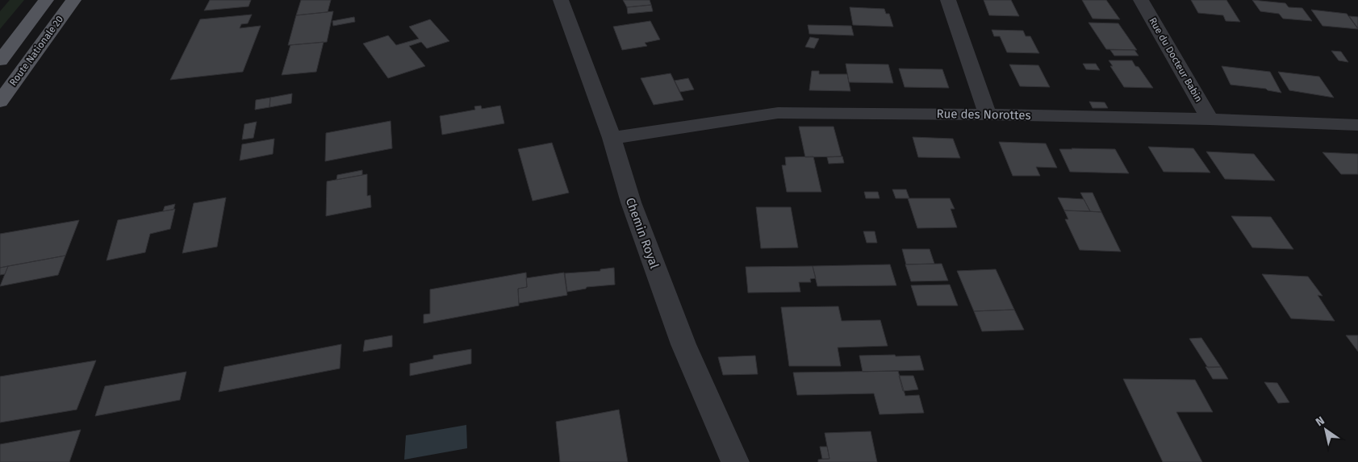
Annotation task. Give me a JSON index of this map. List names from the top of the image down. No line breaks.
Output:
{"streets":{"main road":["Route Nationale 20"],"street":["Rue du Docteur Babin","Rue des Norottes","Chemin Royal"]},"crossings":[["Rue du Docteur Babin","Rue des Norottes"],["Rue des Norottes","Chemin Royal"]],"north":"top left"}
